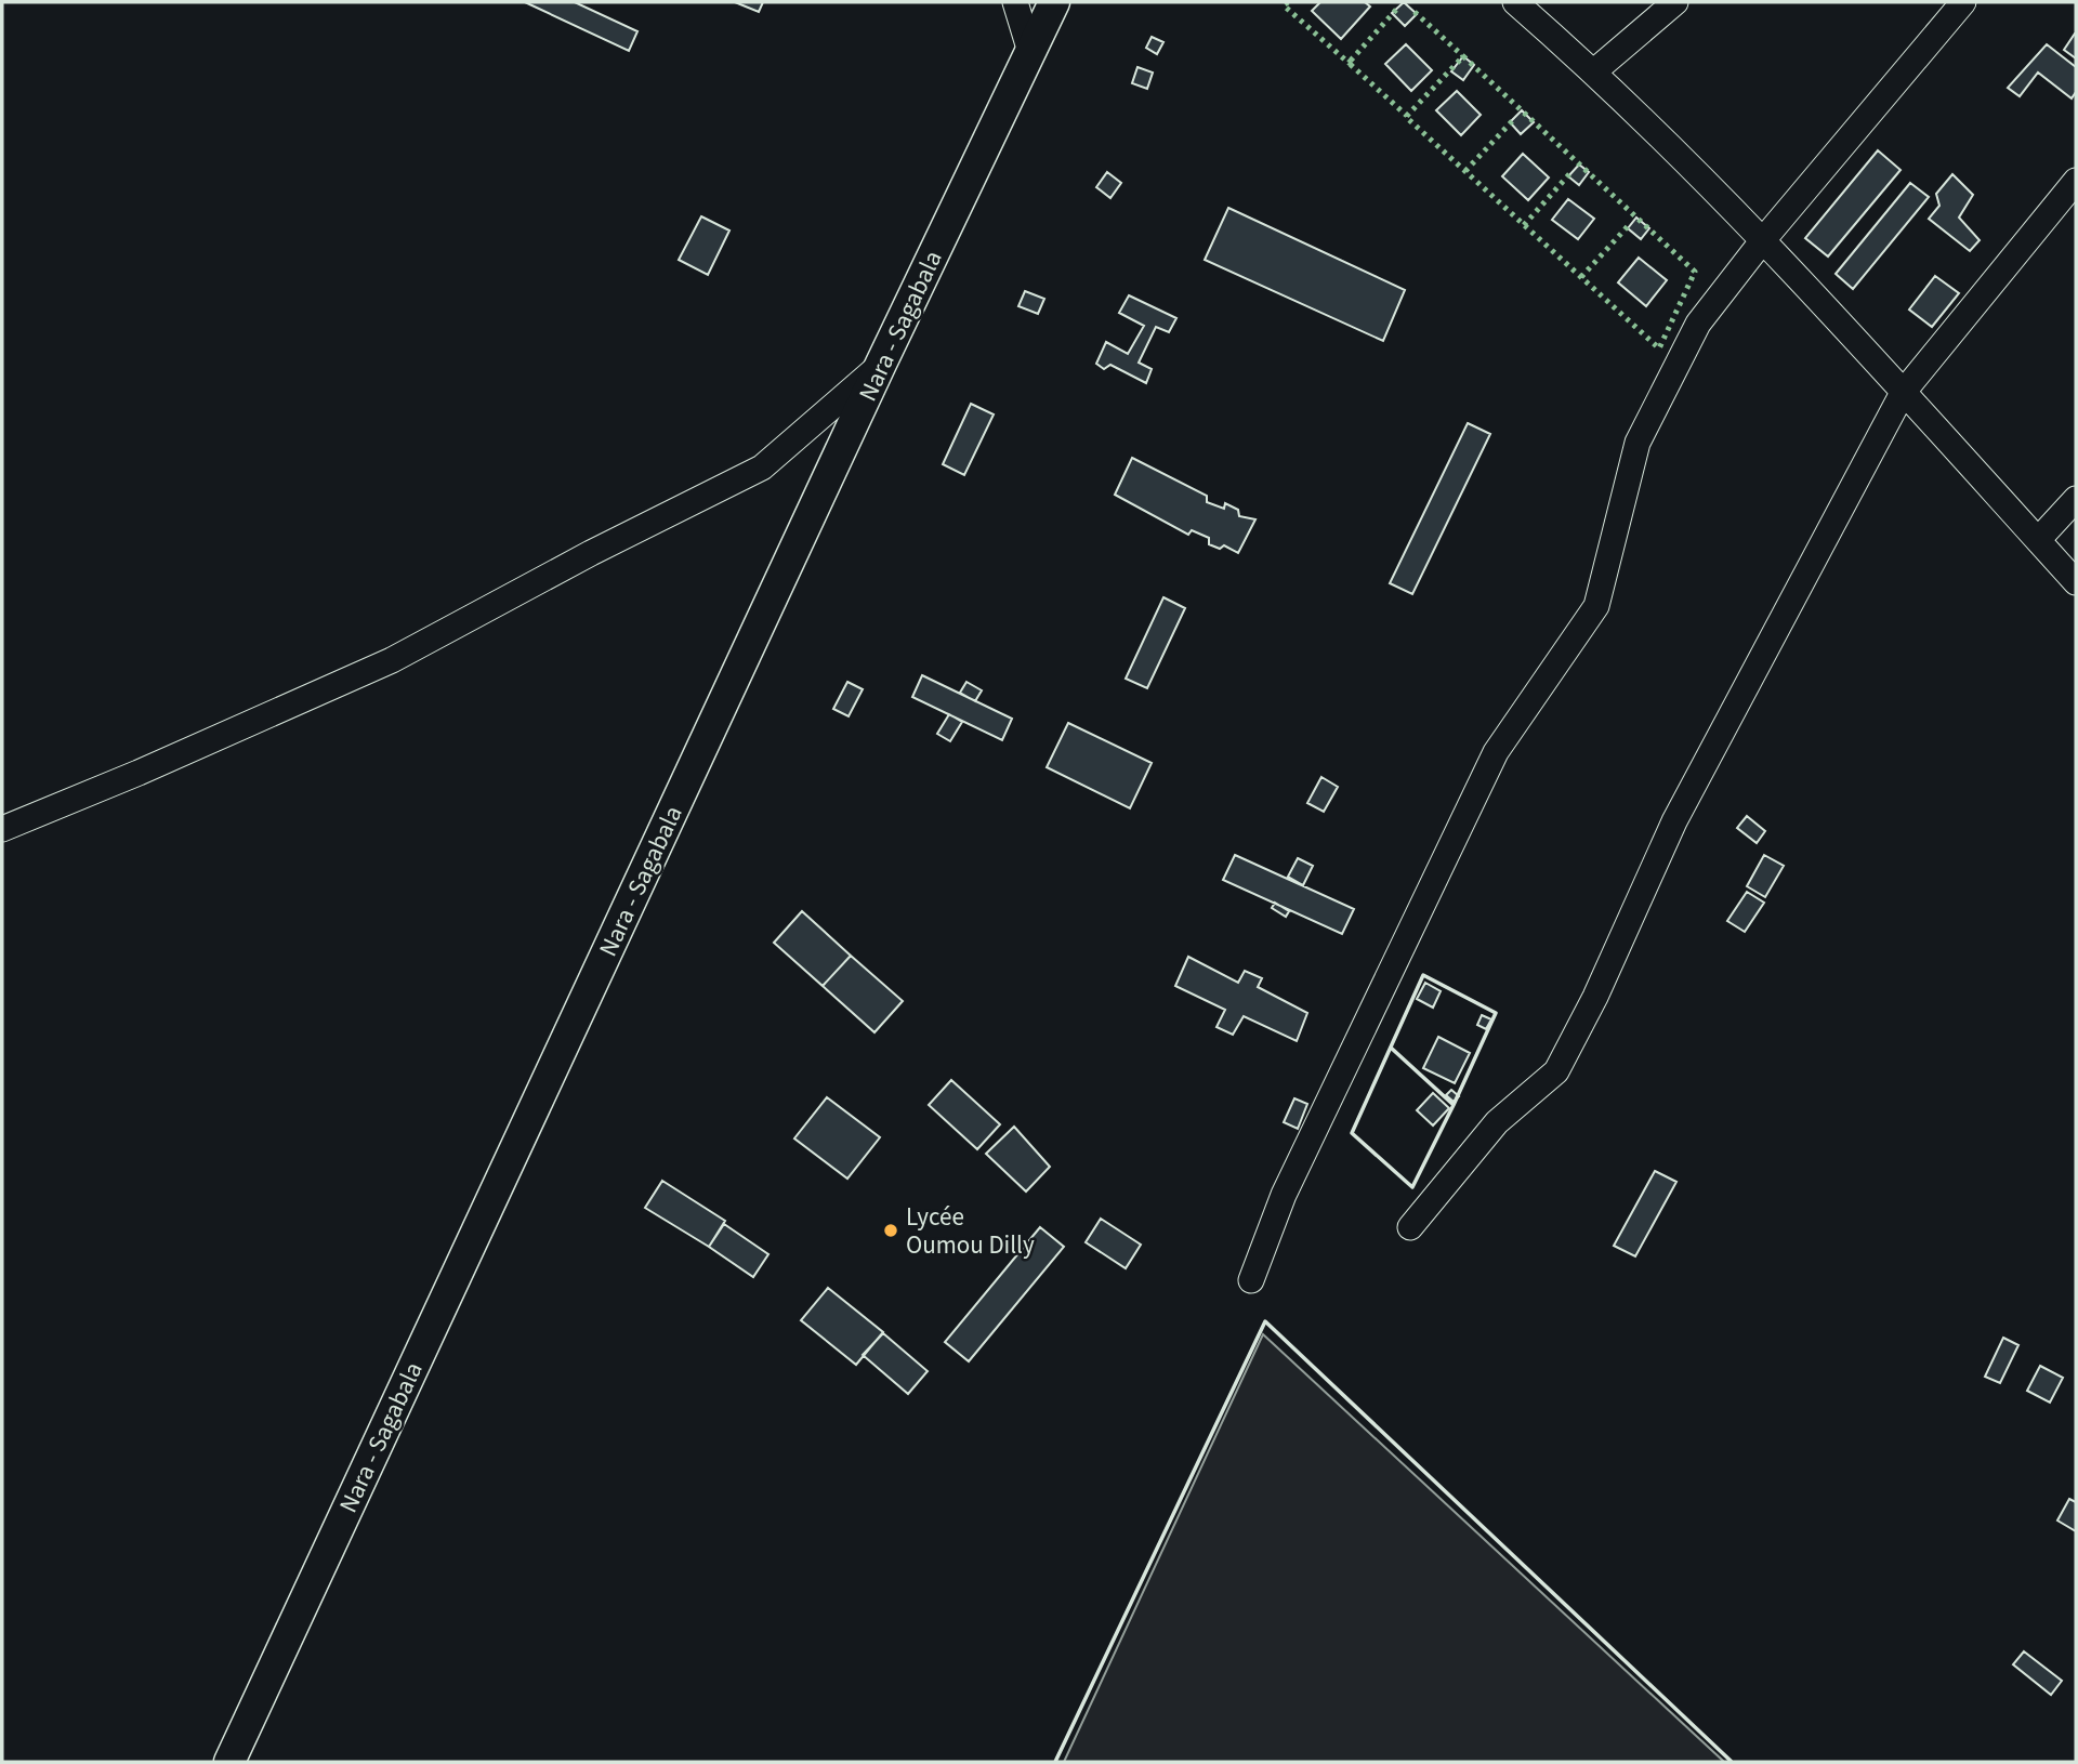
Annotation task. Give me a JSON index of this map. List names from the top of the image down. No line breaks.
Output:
{"streets":{"main road":["Nara - Sagabala"]},"places":["Lycée Oumou Dilly"]}
